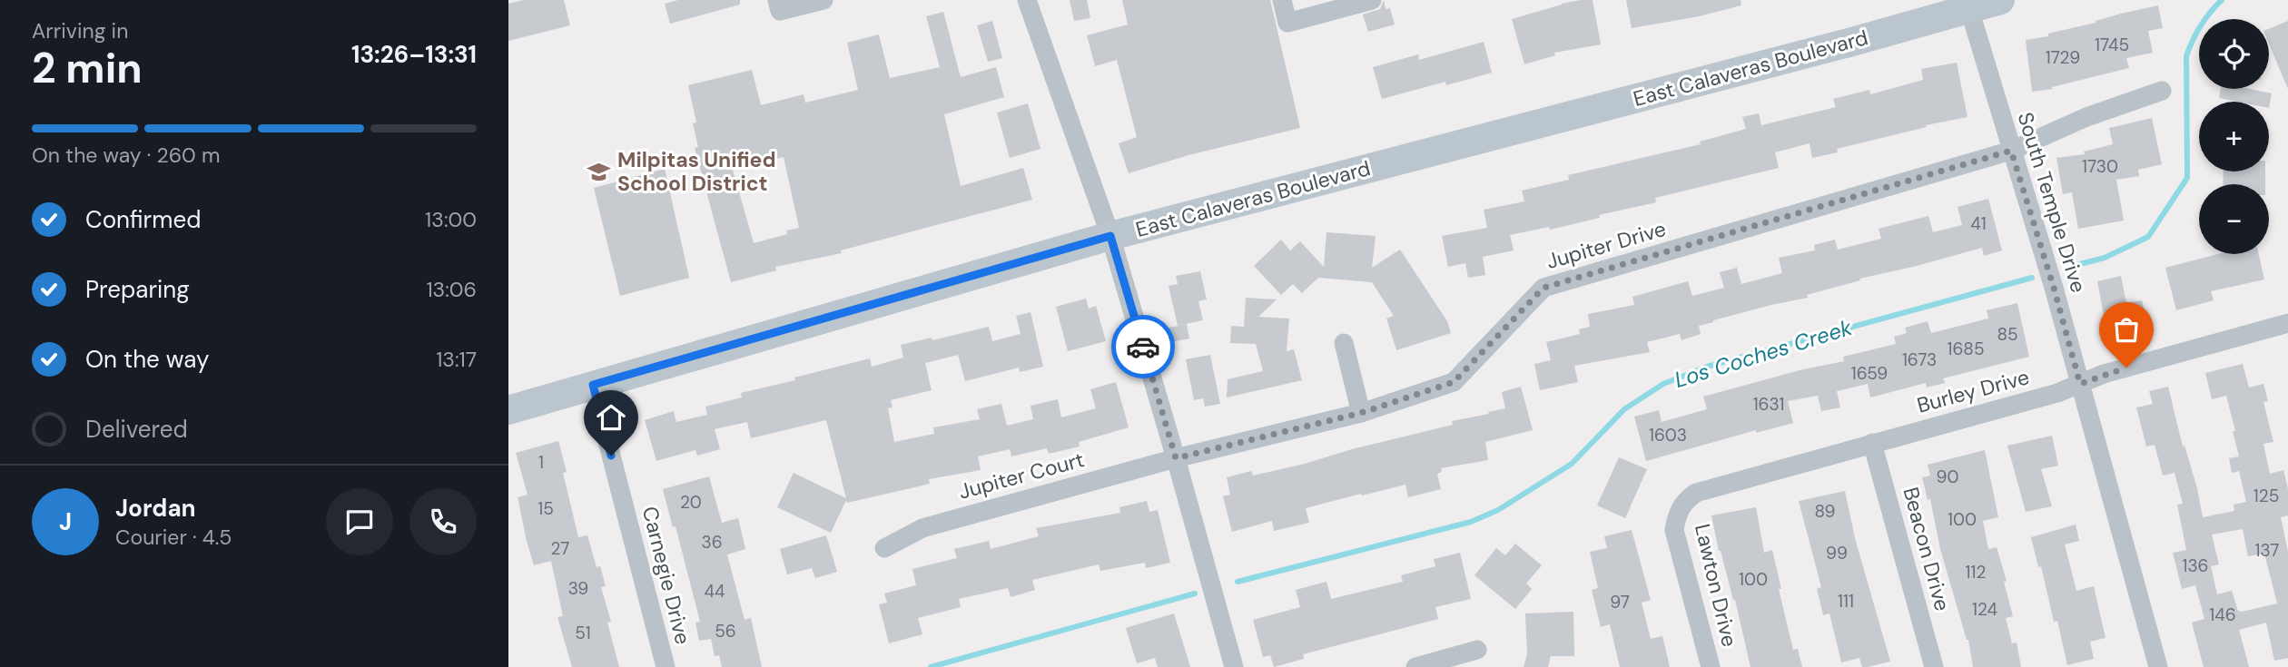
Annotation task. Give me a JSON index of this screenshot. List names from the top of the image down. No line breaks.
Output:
{"streets":{"main road":["East Calaveras Boulevard"],"street":["South Temple Drive","Jupiter Drive","Burley Drive","Jupiter Court","Beacon Drive","Carnegie Drive","Lawton Drive"]},"crossings":[["East Calaveras Boulevard","South Temple Drive"],["East Calaveras Boulevard","Carnegie Drive"],["South Temple Drive","Jupiter Drive"],["South Temple Drive","Burley Drive"],["Jupiter Drive","Jupiter Court"],["Burley Drive","Beacon Drive"],["Burley Drive","Lawton Drive"]],"water":["Los Coches Creek"],"places":{"school or university":["Milpitas Unified School District"]},"house_numbers":["1745","1729","1730","41","85","1685","1673","1659","1631","1603","1","90","125","20","15","89","100","36","27","137","99","136","112","100","39","44","111","97","124","146","56","51"],"page":{"heading":["2 min","Arriving in","13:26–13:31"],"panel":["Jordan","Courier · 4.5"],"map_buttons":["+","−"],"bar":"On the way · 260 m","list":[["Confirmed","13:00"],["Preparing","13:06"],["On the way","13:17"],"Delivered"],"round":"J"}}
